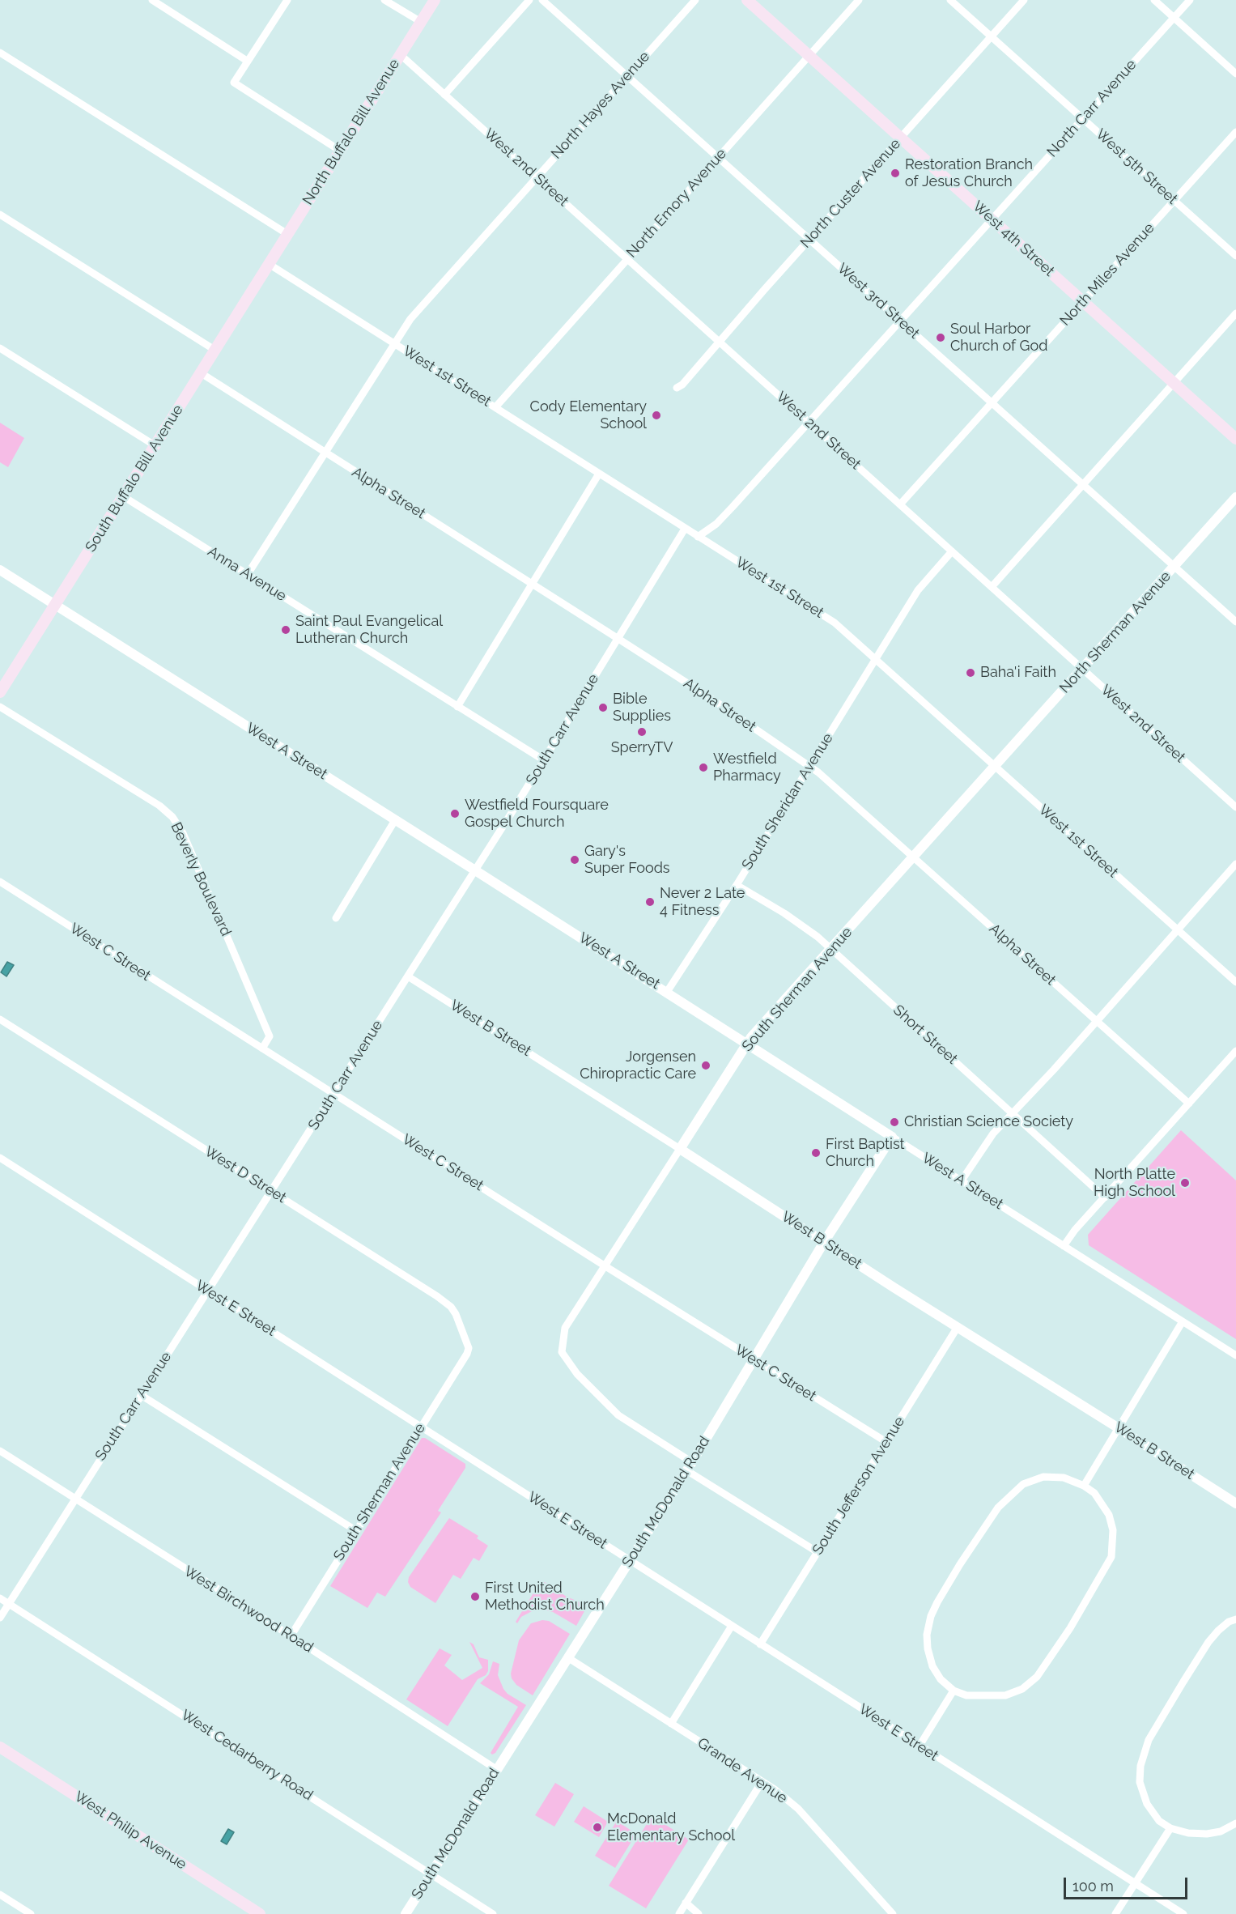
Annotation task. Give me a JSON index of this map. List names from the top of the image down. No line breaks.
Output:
{"streets":{"main road":["North Buffalo Bill Avenue","West 4th Street","South Buffalo Bill Avenue","West Philip Avenue"],"street":["North Hayes Avenue","North Carr Avenue","West 5th Street","West 2nd Street","North Custer Avenue","North Emory Avenue","North Miles Avenue","West 3rd Street","West 1st Street","Alpha Street","Anna Avenue","North Sherman Avenue","South Carr Avenue","West A Street","South Sheridan Avenue","Beverly Boulevard","West C Street","South Sherman Avenue","West B Street","Short Street","West D Street","West E Street","South Jefferson Avenue","South McDonald Road","West Birchwood Road","West Cedarberry Road","Grande Avenue"]},"crossings":[["North Hayes Avenue","West 2nd Street"],["North Hayes Avenue","West 3rd Street"],["North Hayes Avenue","West 1st Street"],["North Hayes Avenue","Alpha Street"],["North Hayes Avenue","Anna Avenue"],["North Carr Avenue","West 5th Street"],["North Carr Avenue","West 2nd Street"],["North Carr Avenue","West 4th Street"],["North Carr Avenue","West 3rd Street"],["North Carr Avenue","West 1st Street"],["North Buffalo Bill Avenue","West 2nd Street"],["North Buffalo Bill Avenue","West 1st Street"],["North Buffalo Bill Avenue","South Buffalo Bill Avenue"],["West 5th Street","North Custer Avenue"],["West 5th Street","North Miles Avenue"],["West 2nd Street","North Custer Avenue"],["West 2nd Street","North Emory Avenue"],["West 2nd Street","North Miles Avenue"],["West 2nd Street","North Sherman Avenue"],["West 2nd Street","South Sheridan Avenue"],["North Custer Avenue","West 4th Street"],["North Custer Avenue","West 3rd Street"],["North Emory Avenue","West 4th Street"],["North Emory Avenue","West 3rd Street"],["North Emory Avenue","West 1st Street"],["West 4th Street","North Miles Avenue"],["North Miles Avenue","West 3rd Street"],["West 3rd Street","North Sherman Avenue"],["West 1st Street","South Buffalo Bill Avenue"],["West 1st Street","North Sherman Avenue"],["West 1st Street","South Carr Avenue"],["West 1st Street","South Sheridan Avenue"],["West 1st Street","South Sherman Avenue"],["South Buffalo Bill Avenue","Alpha Street"],["South Buffalo Bill Avenue","Anna Avenue"],["South Buffalo Bill Avenue","West A Street"],["Alpha Street","South Carr Avenue"],["Alpha Street","South Sheridan Avenue"],["Alpha Street","South Sherman Avenue"],["Anna Avenue","South Carr Avenue"],["North Sherman Avenue","South Sherman Avenue"],["South Carr Avenue","West A Street"],["South Carr Avenue","West C Street"],["South Carr Avenue","West B Street"],["South Carr Avenue","West D Street"],["South Carr Avenue","West E Street"],["South Carr Avenue","West Birchwood Road"],["South Carr Avenue","West Cedarberry Road"],["West A Street","South Sheridan Avenue"],["West A Street","South Sherman Avenue"],["West A Street","South McDonald Road"],["South Sheridan Avenue","Short Street"],["Beverly Boulevard","West C Street"],["West C Street","South Sherman Avenue"],["West C Street","South Jefferson Avenue"],["West C Street","South McDonald Road"],["South Sherman Avenue","West B Street"],["South Sherman Avenue","Short Street"],["South Sherman Avenue","West D Street"],["South Sherman Avenue","West E Street"],["South Sherman Avenue","South McDonald Road"],["South Sherman Avenue","West Birchwood Road"],["West B Street","South Jefferson Avenue"],["West B Street","South McDonald Road"],["West E Street","South Jefferson Avenue"],["West E Street","South McDonald Road"],["South McDonald Road","West Birchwood Road"],["South McDonald Road","West Cedarberry Road"],["South McDonald Road","Grande Avenue"]],"places":["Restoration Branch of Jesus Church","Soul Harbor Church of God","Cody Elementary School","Saint Paul Evangelical Lutheran Church","Baha'i Faith","Bible Supplies","SperryTV","Westfield Pharmacy","Westfield Foursquare Gospel Church","Gary's Super Foods","Never 2 Late 4 Fitness","Jorgensen Chiropractic Care","Christian Science Society","First Baptist Church","North Platte High School","First United Methodist Church","McDonald Elementary School"],"scale_bar":"100 m"}
